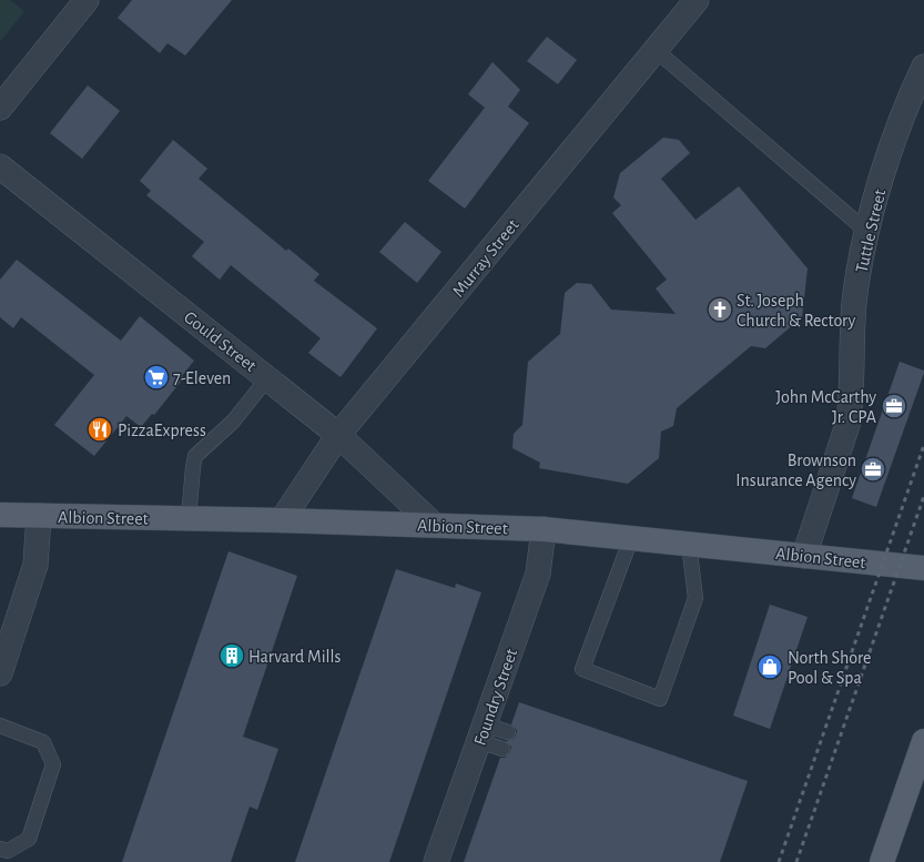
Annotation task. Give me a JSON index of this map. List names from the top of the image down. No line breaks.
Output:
{"streets":{"main road":["Albion Street"],"street":["Tuttle Street","Murray Street","Gould Street","Foundry Street"]},"crossings":[["Tuttle Street","Albion Street"],["Murray Street","Gould Street"],["Murray Street","Albion Street"],["Gould Street","Albion Street"],["Albion Street","Foundry Street"]],"places":{"church":["St. Joseph Church & Rectory"],"supermarket":["7-Eleven"],"office":["John McCarthy Jr. CPA","Brownson Insurance Agency"],"restaurant":["PizzaExpress"],"building":["Harvard Mills"],"shop":["North Shore Pool & Spa"]}}
